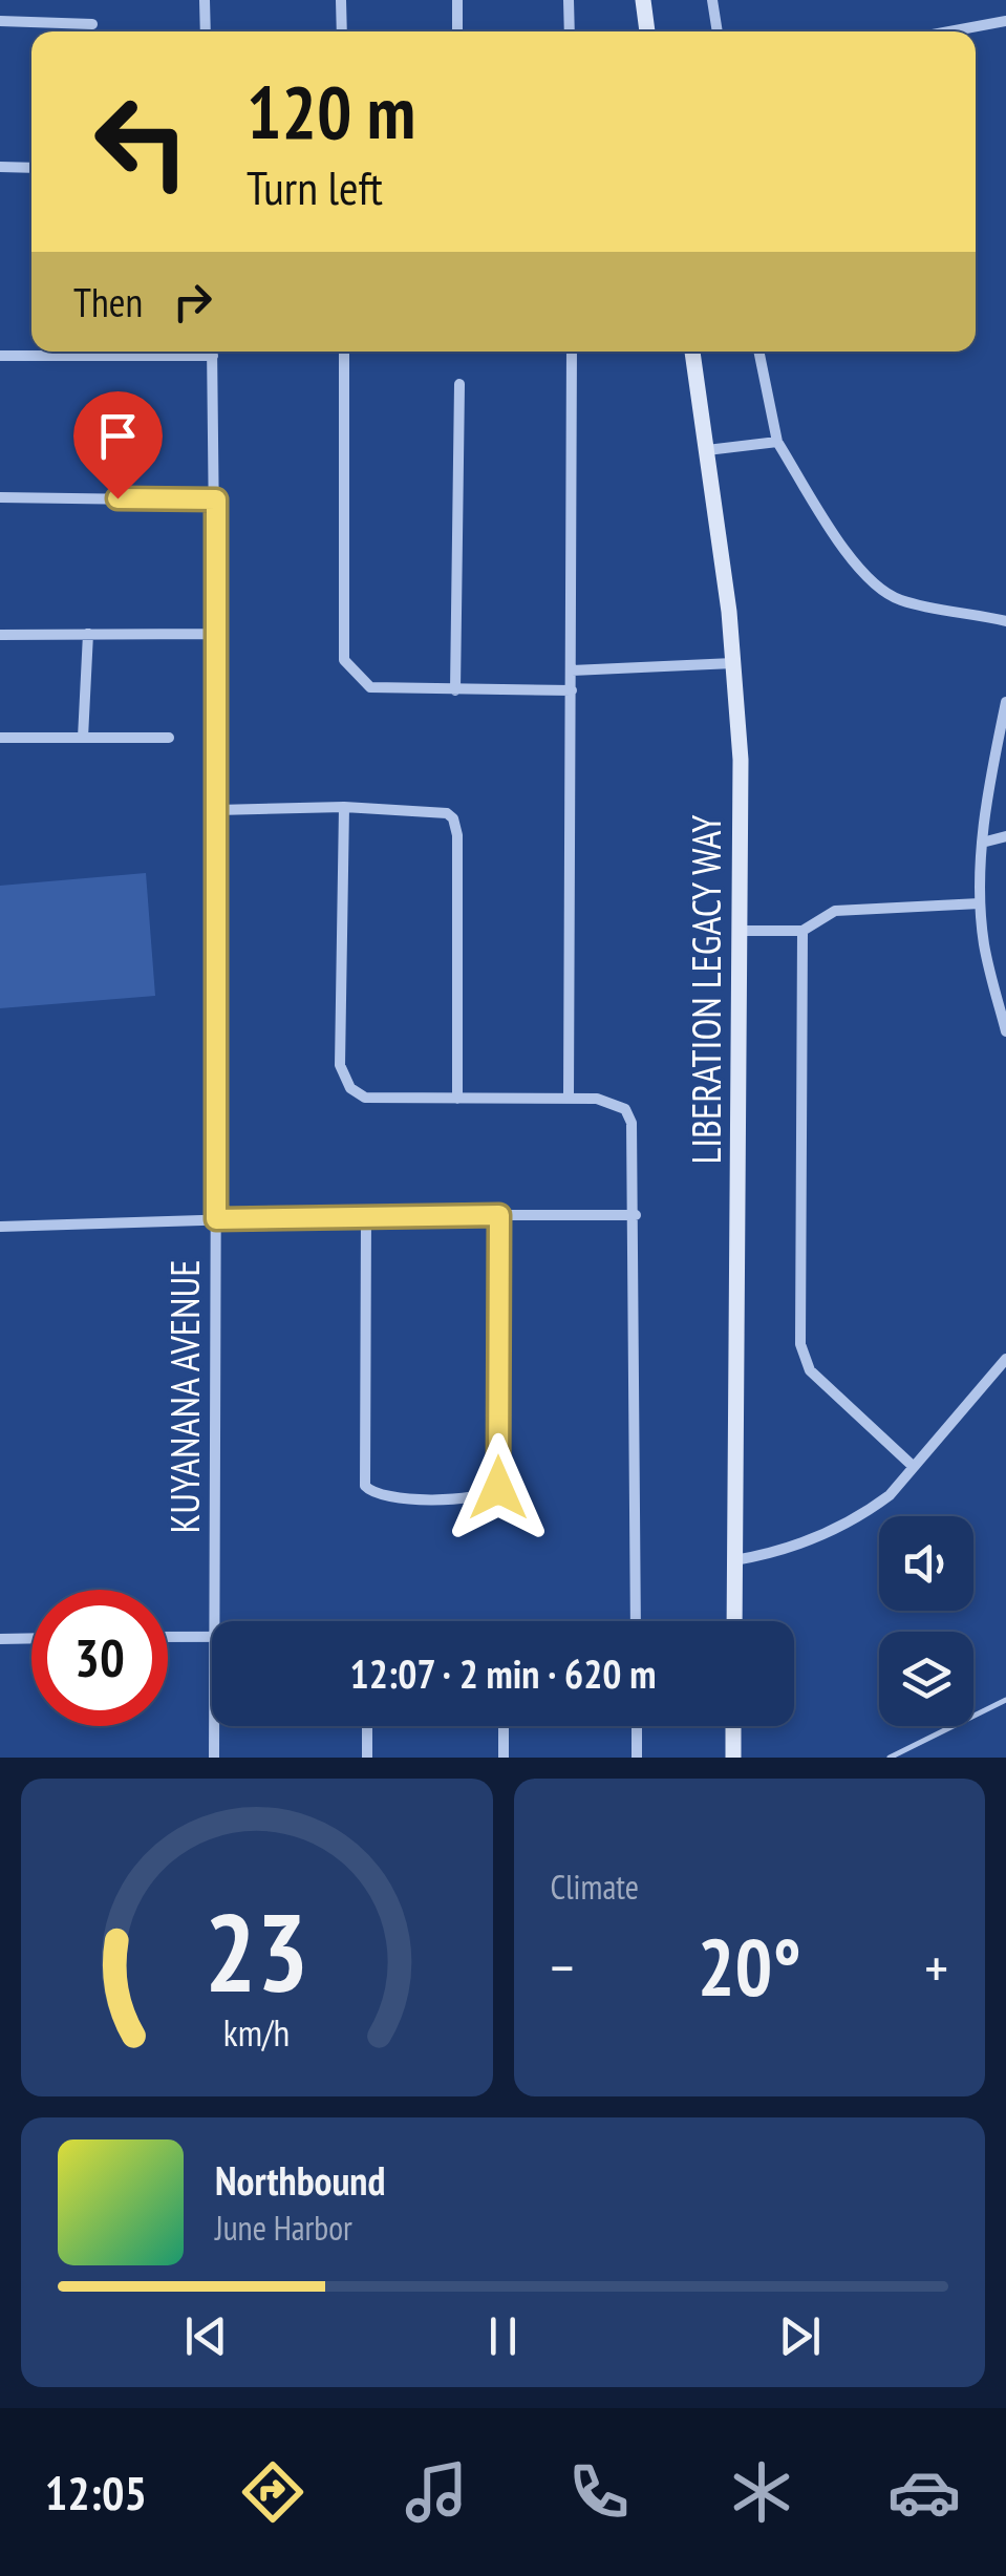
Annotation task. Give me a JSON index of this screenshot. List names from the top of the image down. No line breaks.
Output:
{"streets":{"main road":["LIBERATION LEGACY WAY"],"street":["KUYANANA AVENUE"]},"page":{"turn":["120 m","Turn left"],"then":"Then","limit":"30","trip":"12:07 · 2 min · 620 m","tile":"Climate","heat":["−","20°","+"],"song":["Northbound","June Harbor"],"tabs":"12:05","gauge":["23","km/h"]}}
